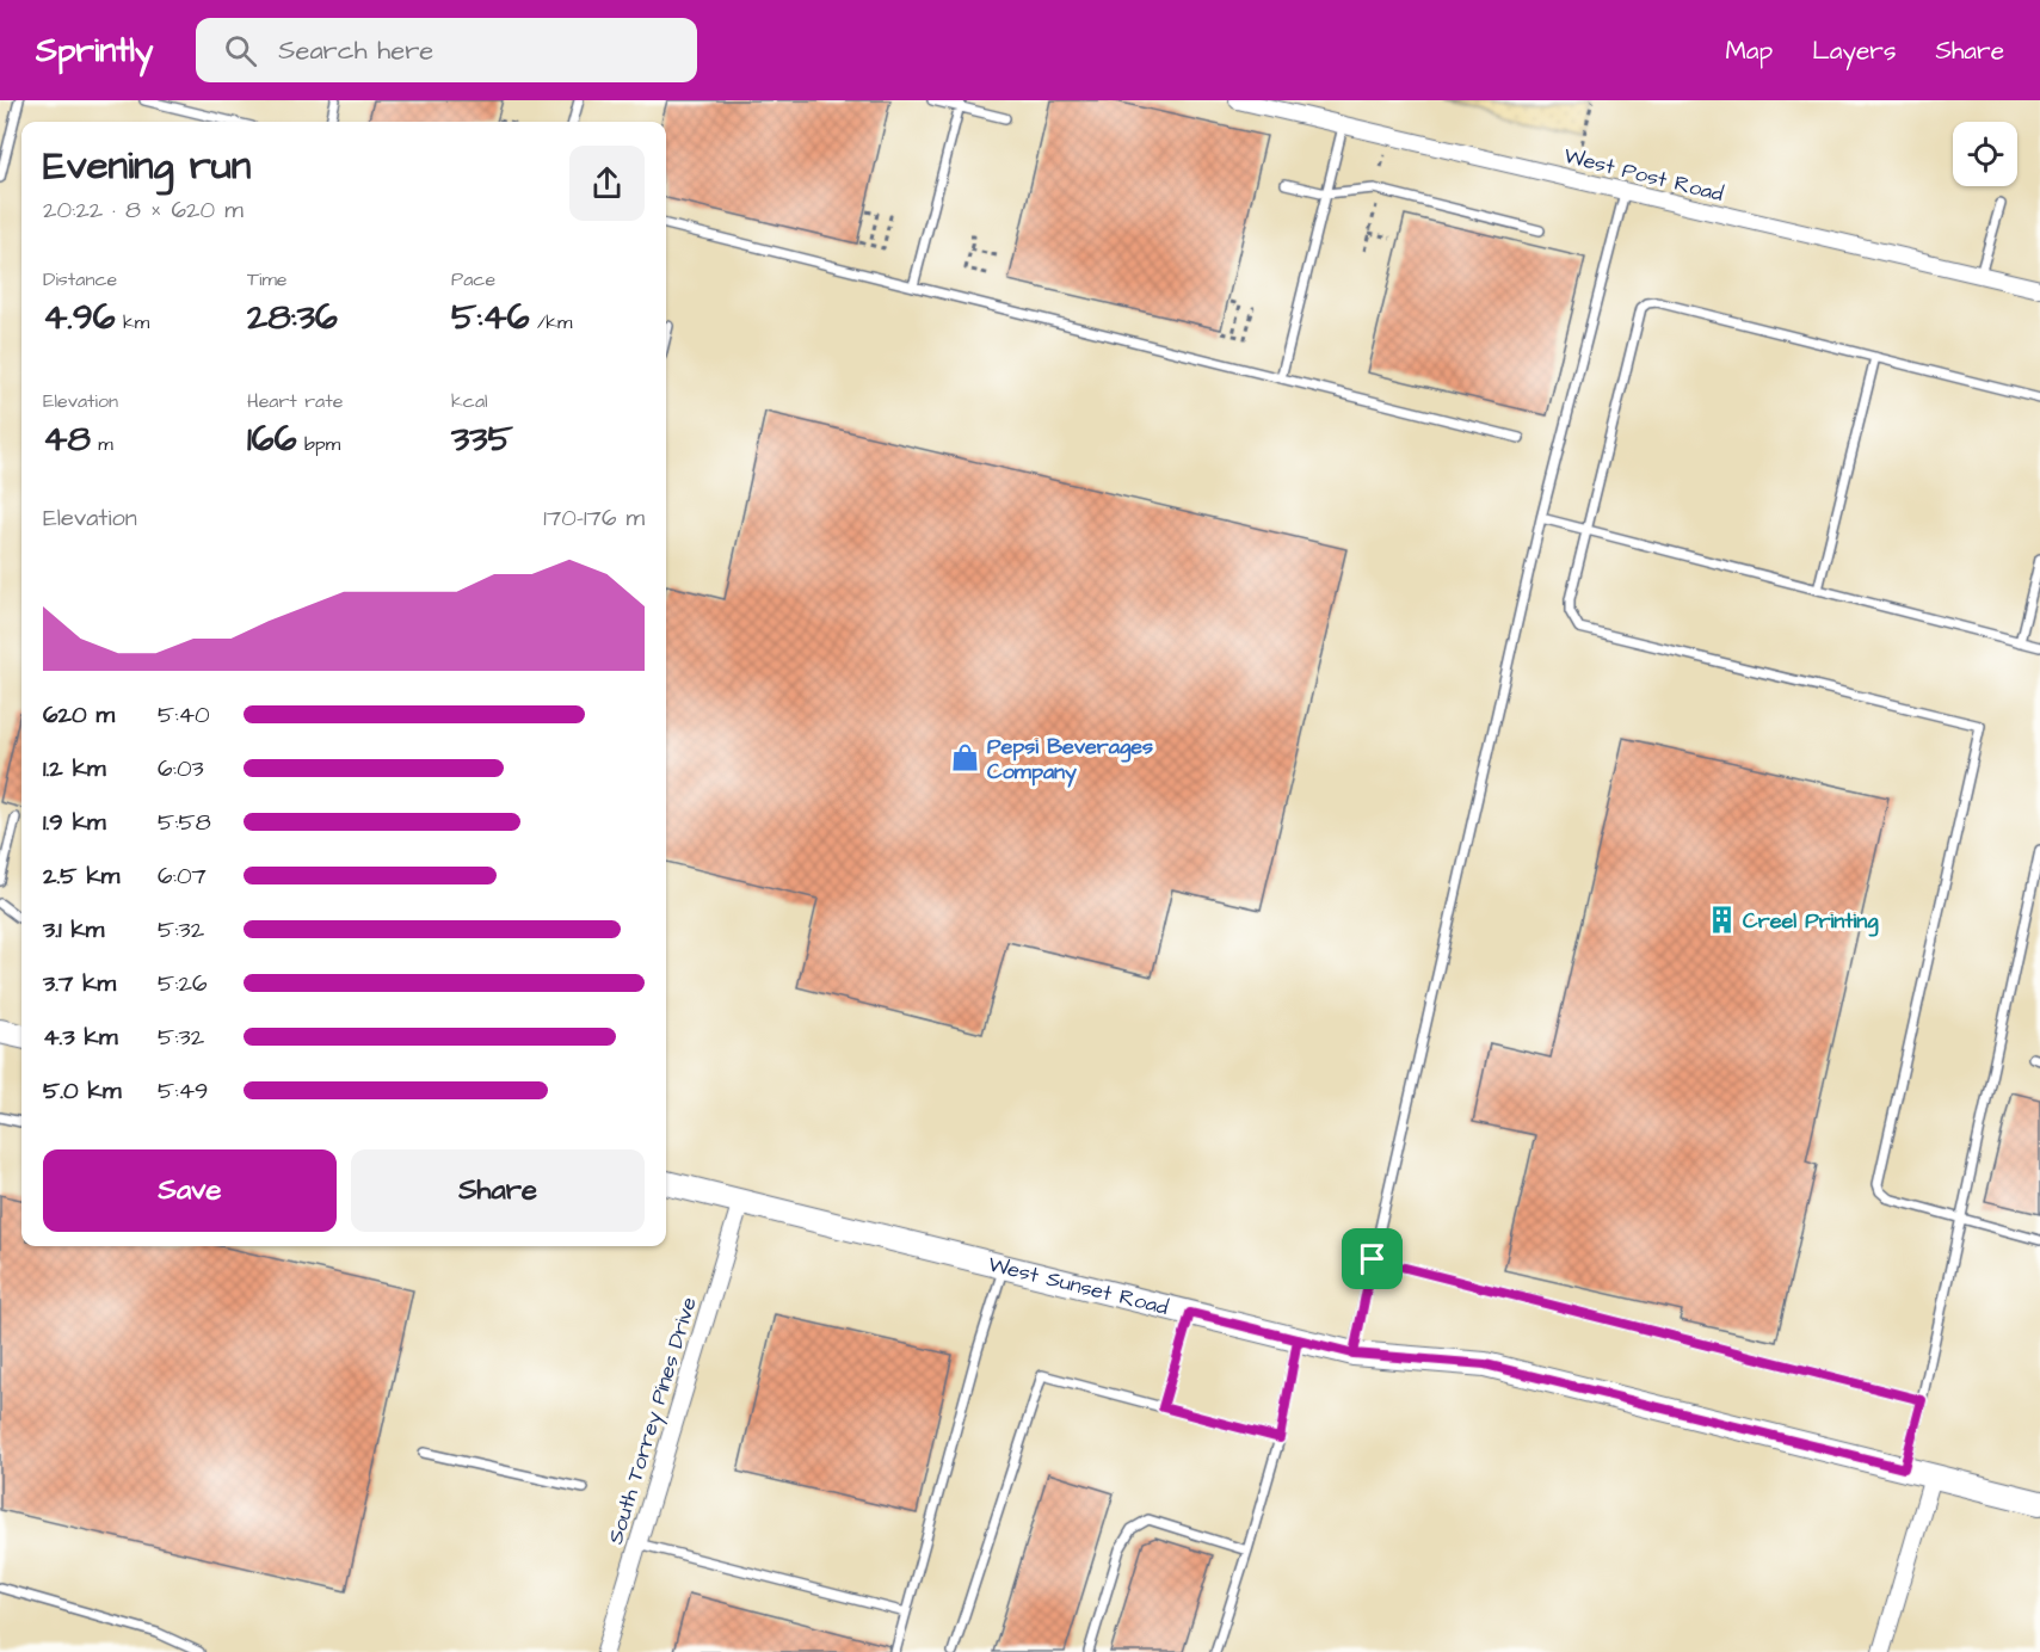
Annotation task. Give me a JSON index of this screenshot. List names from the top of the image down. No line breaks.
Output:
{"streets":{"main road":["West Sunset Road"],"street":["West Post Road","South Torrey Pines Drive"]},"crossings":[["West Sunset Road","South Torrey Pines Drive"]],"places":{"shop":["Pepsi Beverages Company"],"building":["Creel Printing"]},"page":{"header":"Sprintly","search":"Search here","nav":["Map","Layers","Share"],"heading":["Evening run","20:22 · 8 × 620 m"],"stats":[["Distance","4.96 km"],["Time","28:36"],["Pace","5:46 /km"],["Elevation","48 m"],["Heart rate","166 bpm"],["kcal","335"]],"chart":["Elevation","170–176 m"],"list":[{"name":"620 m","note":"5:40"},{"name":"1.2 km","note":"6:03"},{"name":"1.9 km","note":"5:58"},{"name":"2.5 km","note":"6:07"},{"name":"3.1 km","note":"5:32"},{"name":"3.7 km","note":"5:26"},{"name":"4.3 km","note":"5:32"},{"name":"5.0 km","note":"5:49"}],"buttons":["Save","Share"]}}
